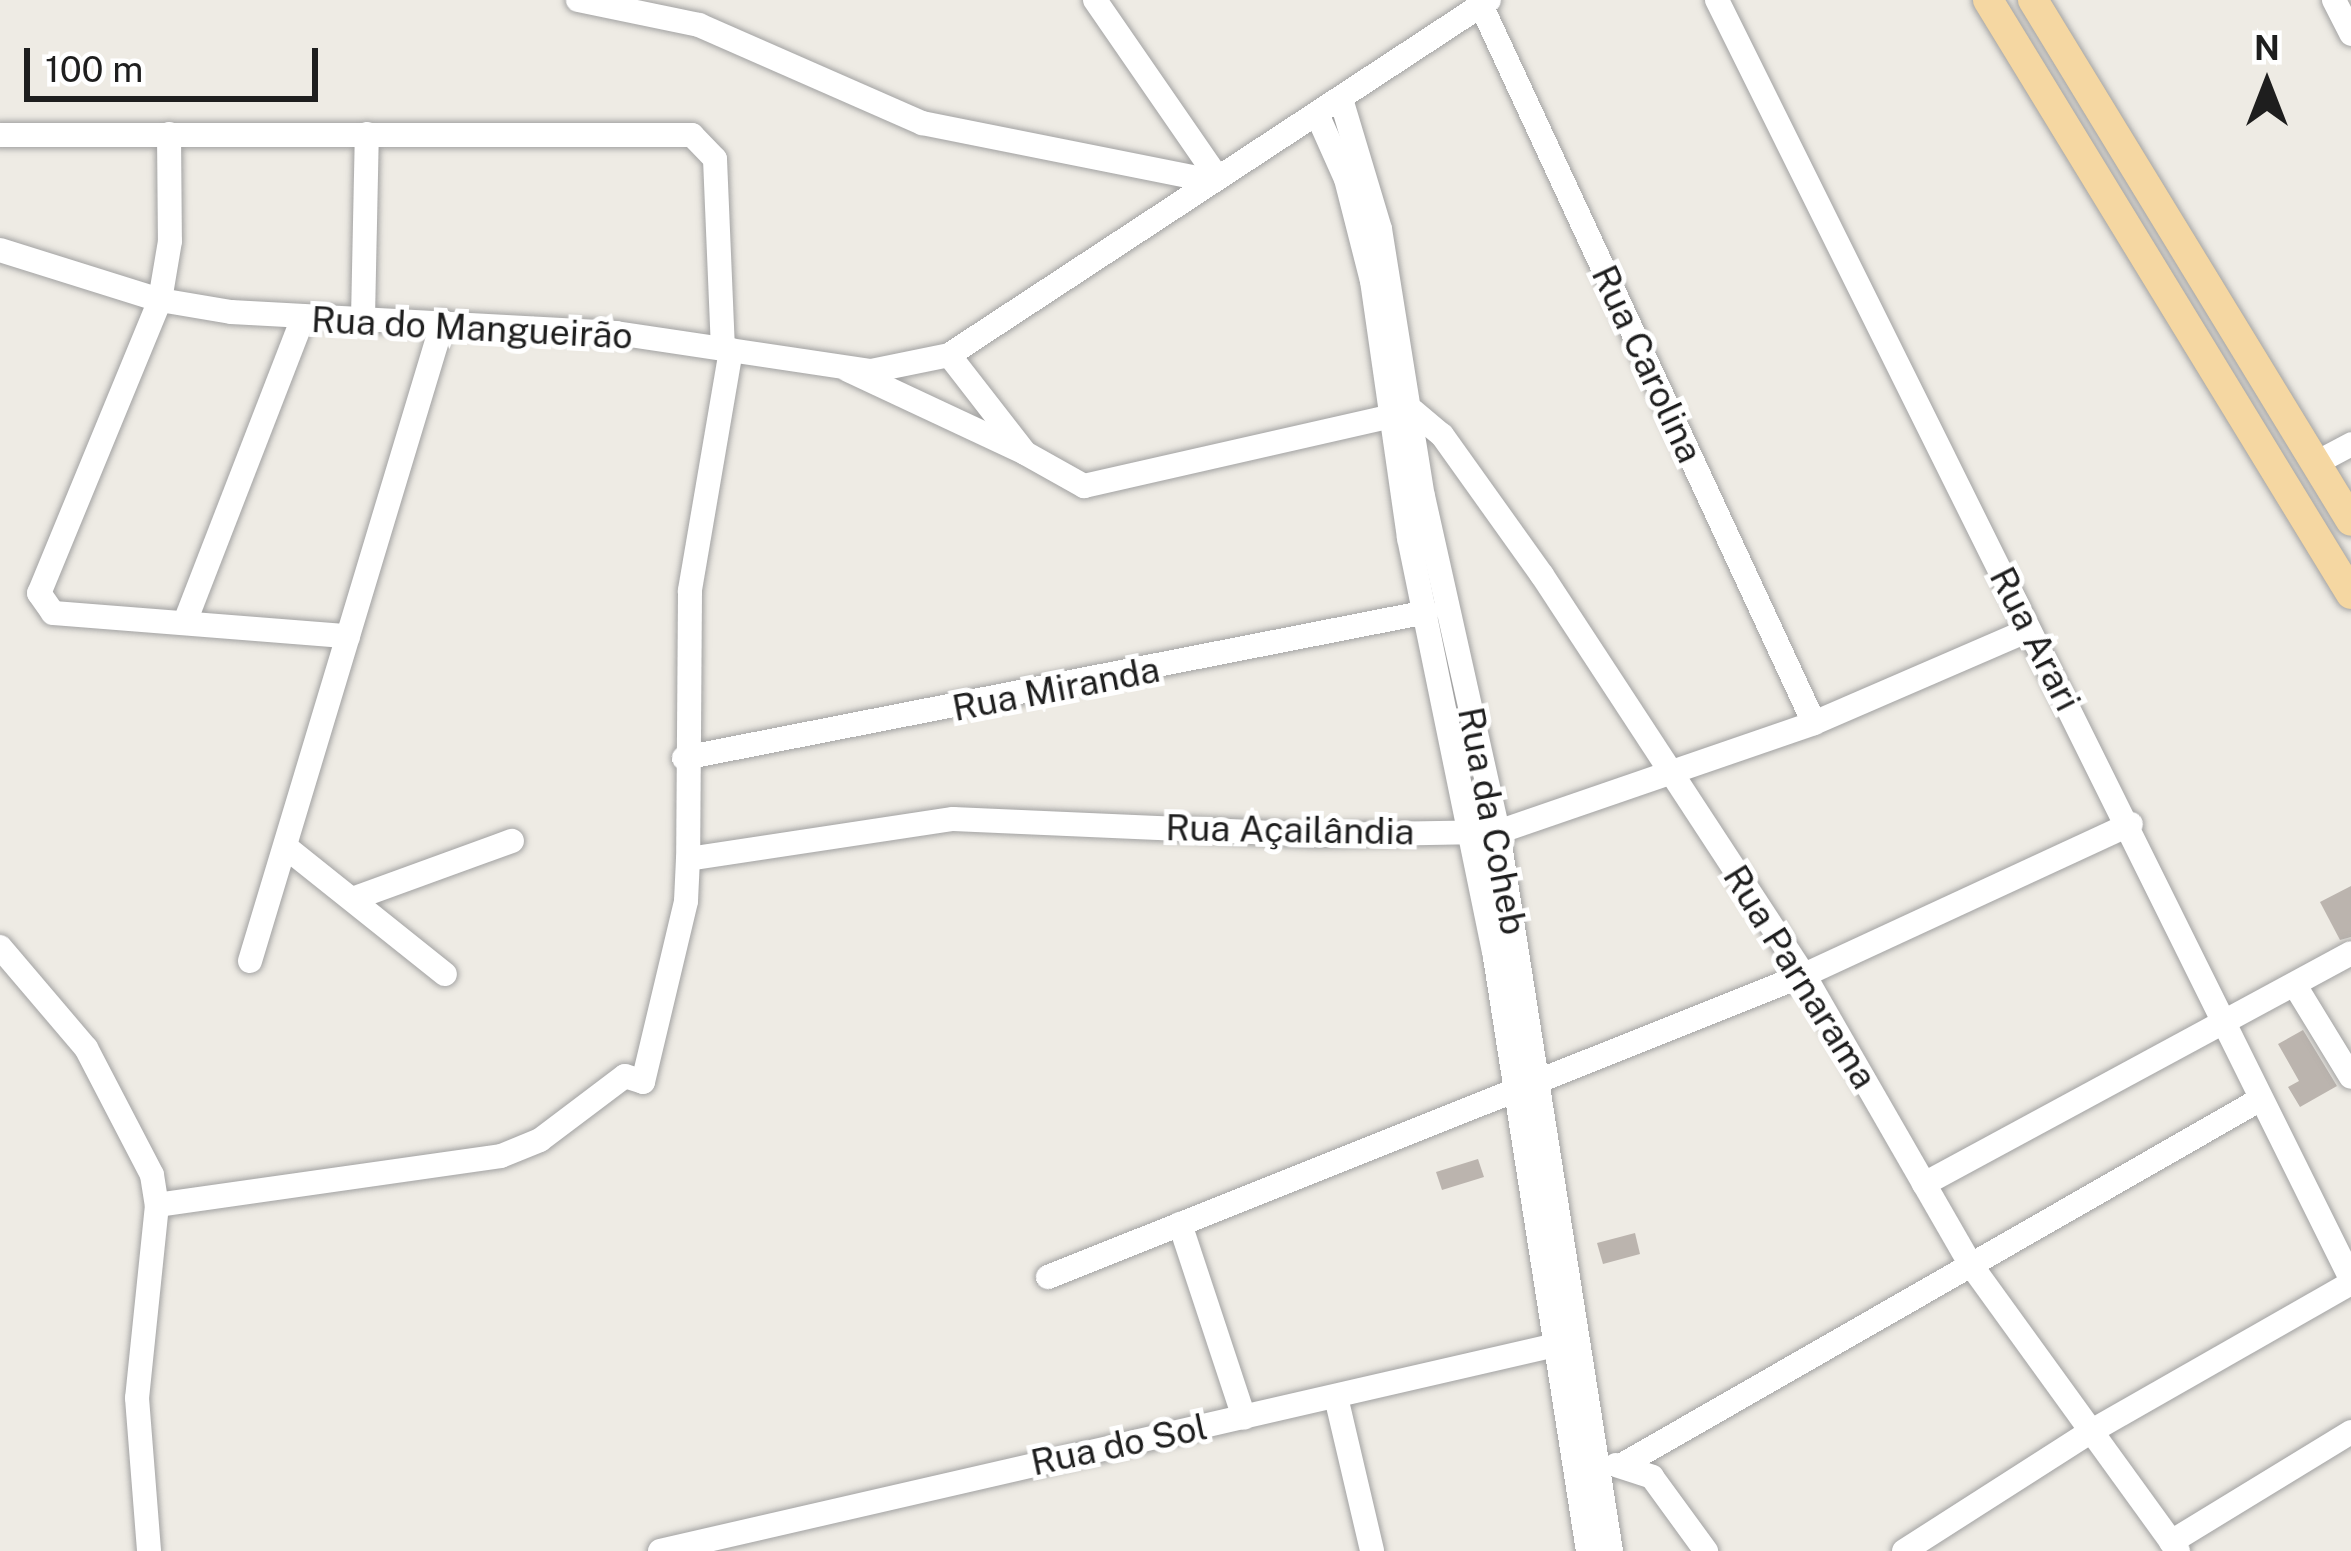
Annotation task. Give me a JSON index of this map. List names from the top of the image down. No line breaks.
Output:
{"streets":{"street":["Rua do Mangueirão","Rua Carolina","Rua Arari","Rua Miranda","Rua da Coheb","Rua Açailândia","Rua Parnarama","Rua do Sol"]},"crossings":[["Rua do Mangueirão","Rua Carolina"],["Rua do Mangueirão","Rua da Coheb"],["Rua Carolina","Rua Açailândia"],["Rua Arari","Rua Açailândia"],["Rua Miranda","Rua da Coheb"],["Rua da Coheb","Rua Açailândia"],["Rua da Coheb","Rua Parnarama"],["Rua da Coheb","Rua do Sol"],["Rua Açailândia","Rua Parnarama"]],"scale_bar":"100 m","north":"top"}
